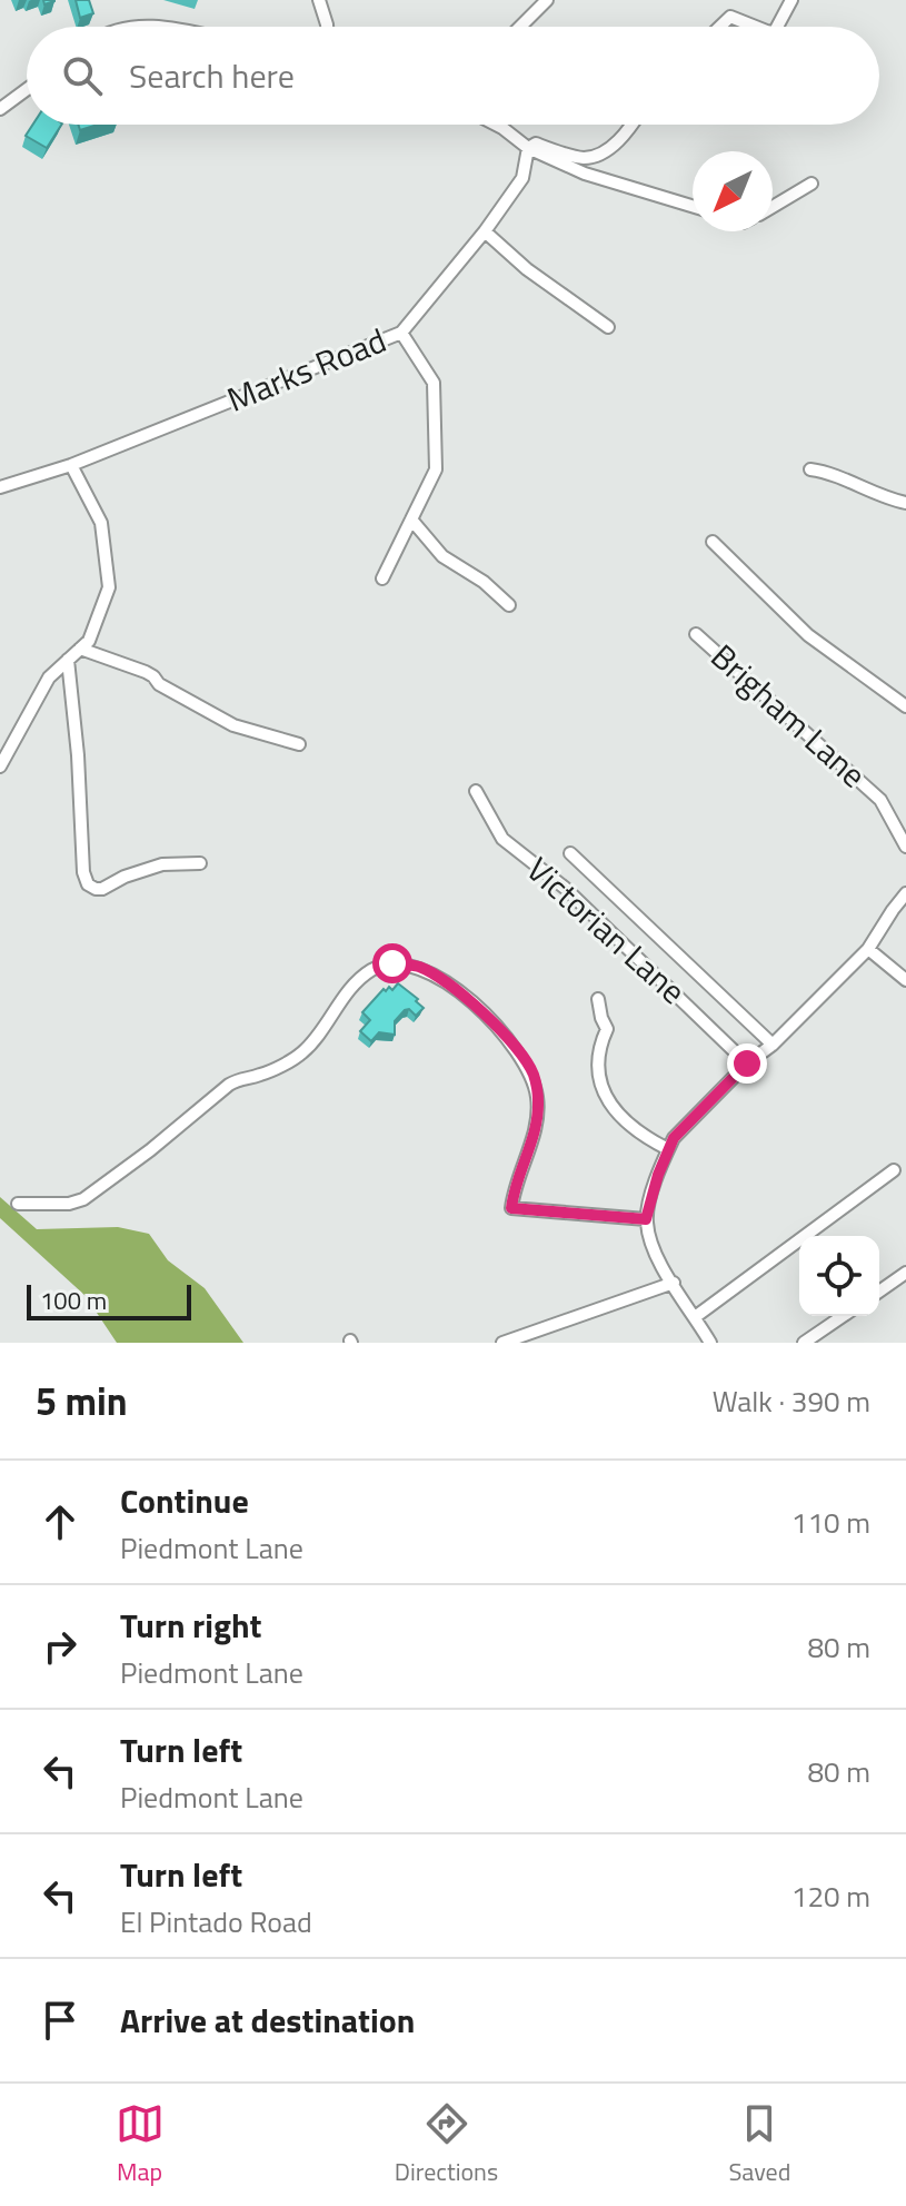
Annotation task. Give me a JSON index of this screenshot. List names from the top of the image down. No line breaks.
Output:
{"streets":{"street":["Marks Road","Brigham Lane","Victorian Lane"]},"scale_bar":"100 m","north":"bottom left","page":{"search":"Search here","scale":"100 m","heading":["5 min","Walk · 390 m"],"list":[["Continue","Piedmont Lane","110 m"],["Turn right","Piedmont Lane","80 m"],["Turn left","Piedmont Lane","80 m"],["Turn left","El Pintado Road","120 m"],"Arrive at destination"],"nav":["Map","Directions","Saved"]}}
